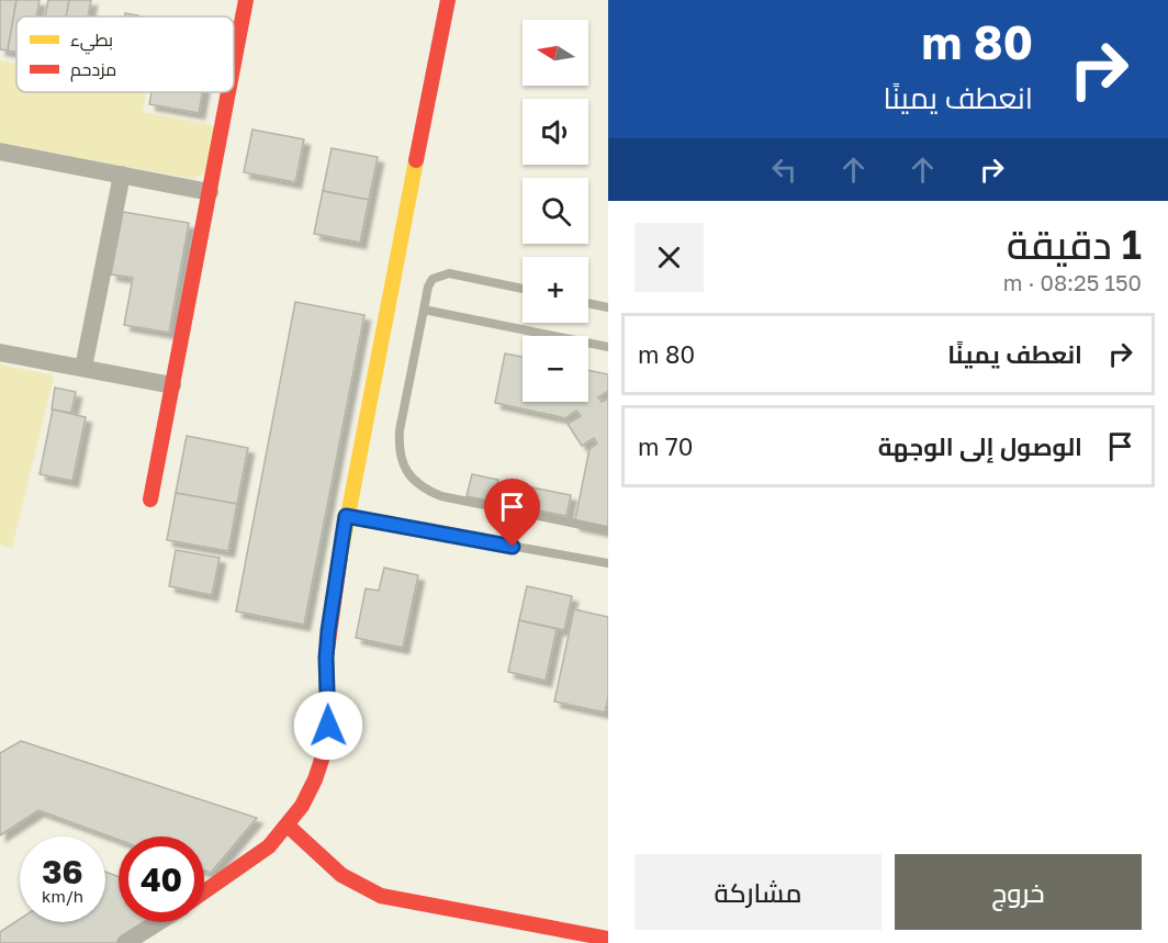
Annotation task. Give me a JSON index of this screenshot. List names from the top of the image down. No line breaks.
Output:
{"legend":["بطيء","مزدحم"],"north":"left","page":{"turn":["80 m","انعطف يمينًا"],"map_buttons":["+","−"],"heading":["1 دقيقة","150 m · 08:25"],"list":[{"name":"انعطف يمينًا","value":"80 m"},{"name":"الوصول إلى الوجهة","value":"70 m"}],"speed":"36 km/h","limit":"40","buttons":["خروج","مشاركة"]}}
